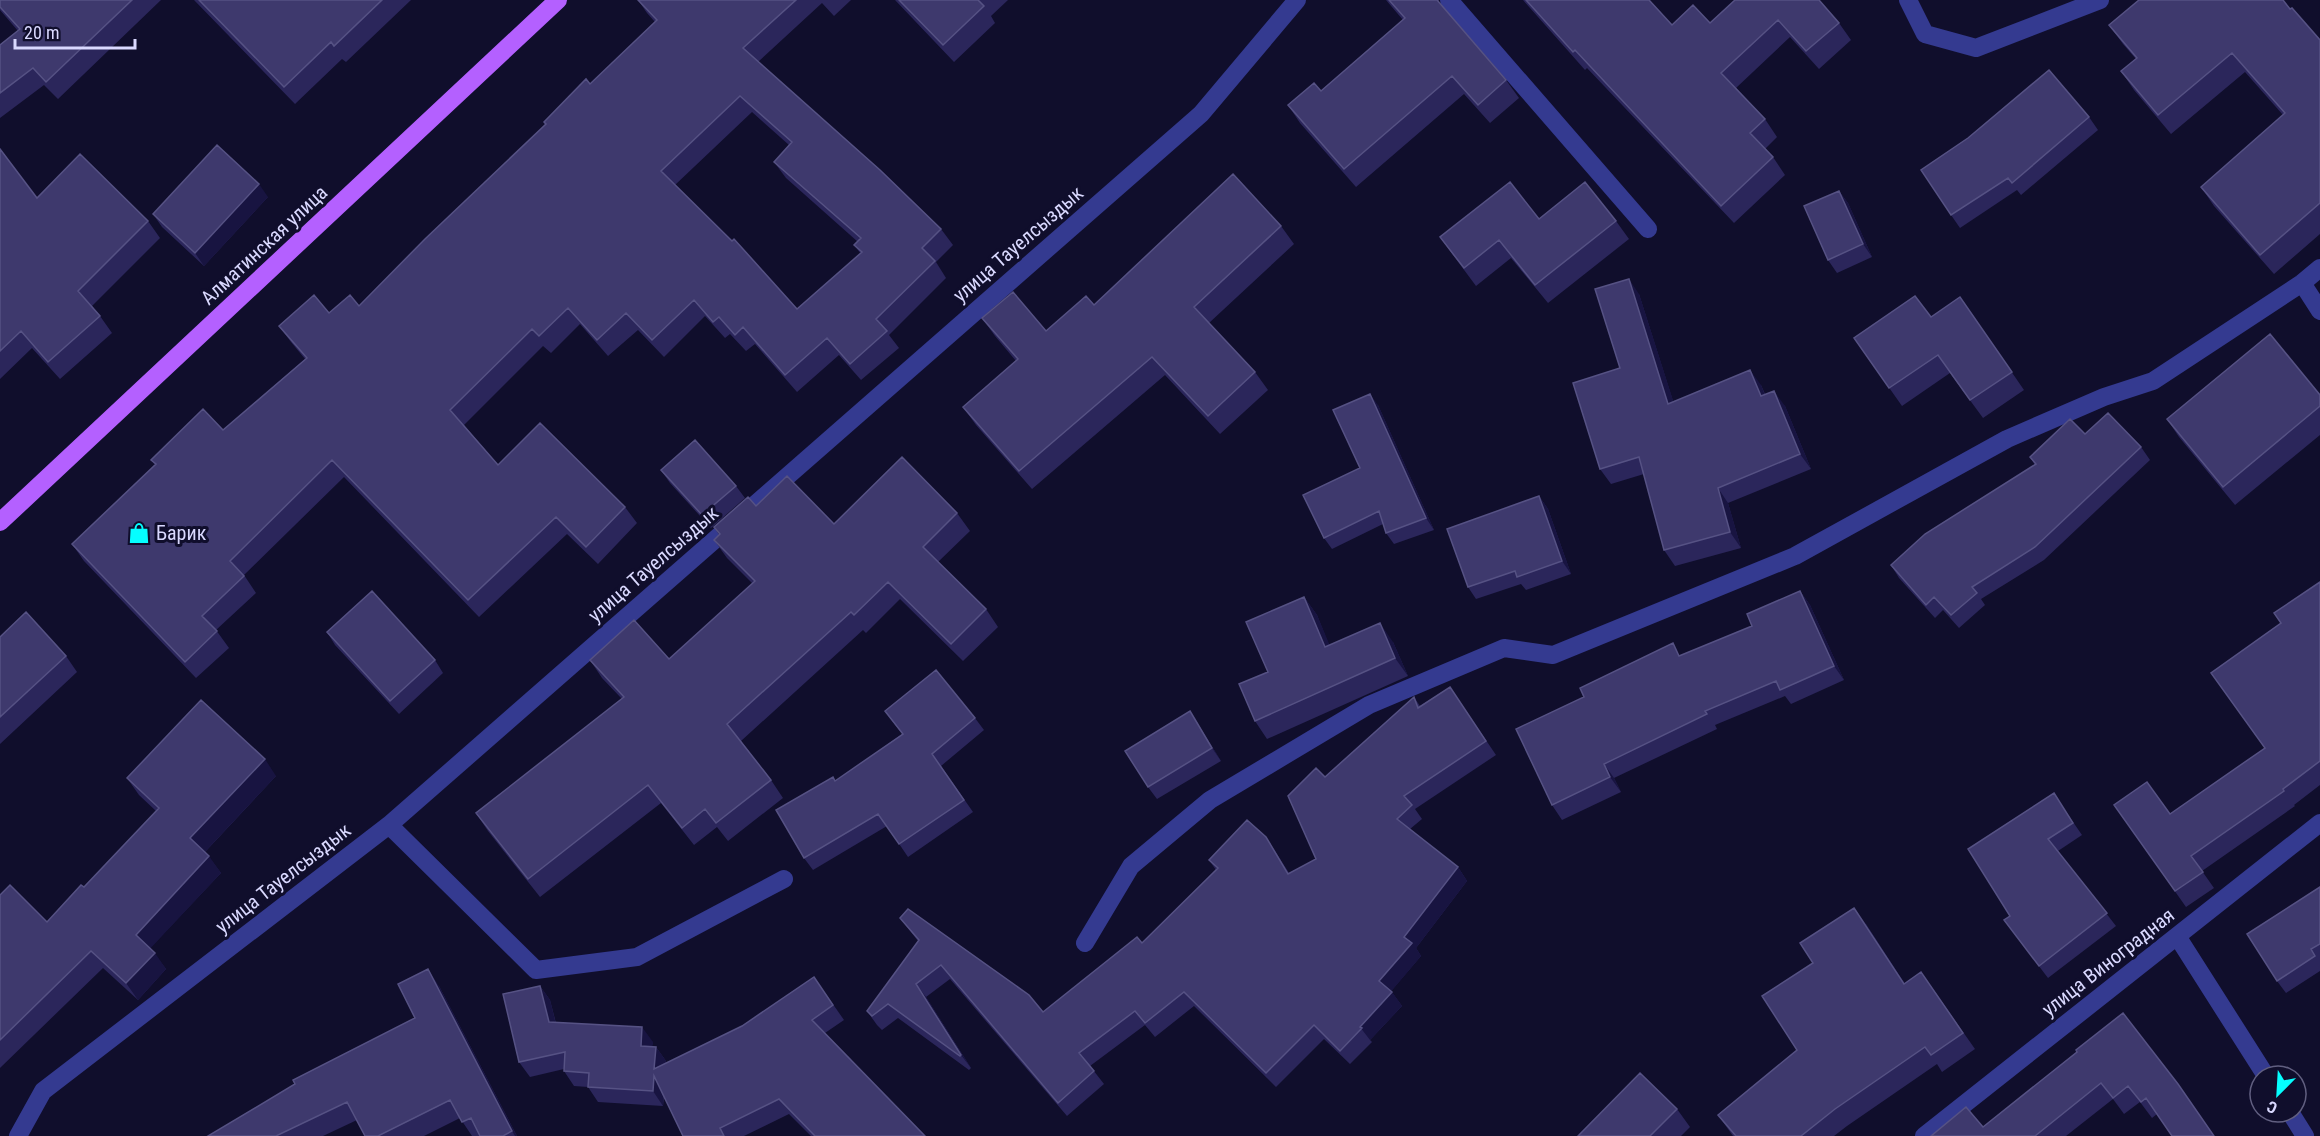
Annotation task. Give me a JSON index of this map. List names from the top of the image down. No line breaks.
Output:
{"streets":{"main road":["Алматинская улица"],"street":["улица Тауелсыздык","улица Виноградная"]},"places":{"shop":["Барик"]},"scale_bar":"20 m","north":"bottom left"}
